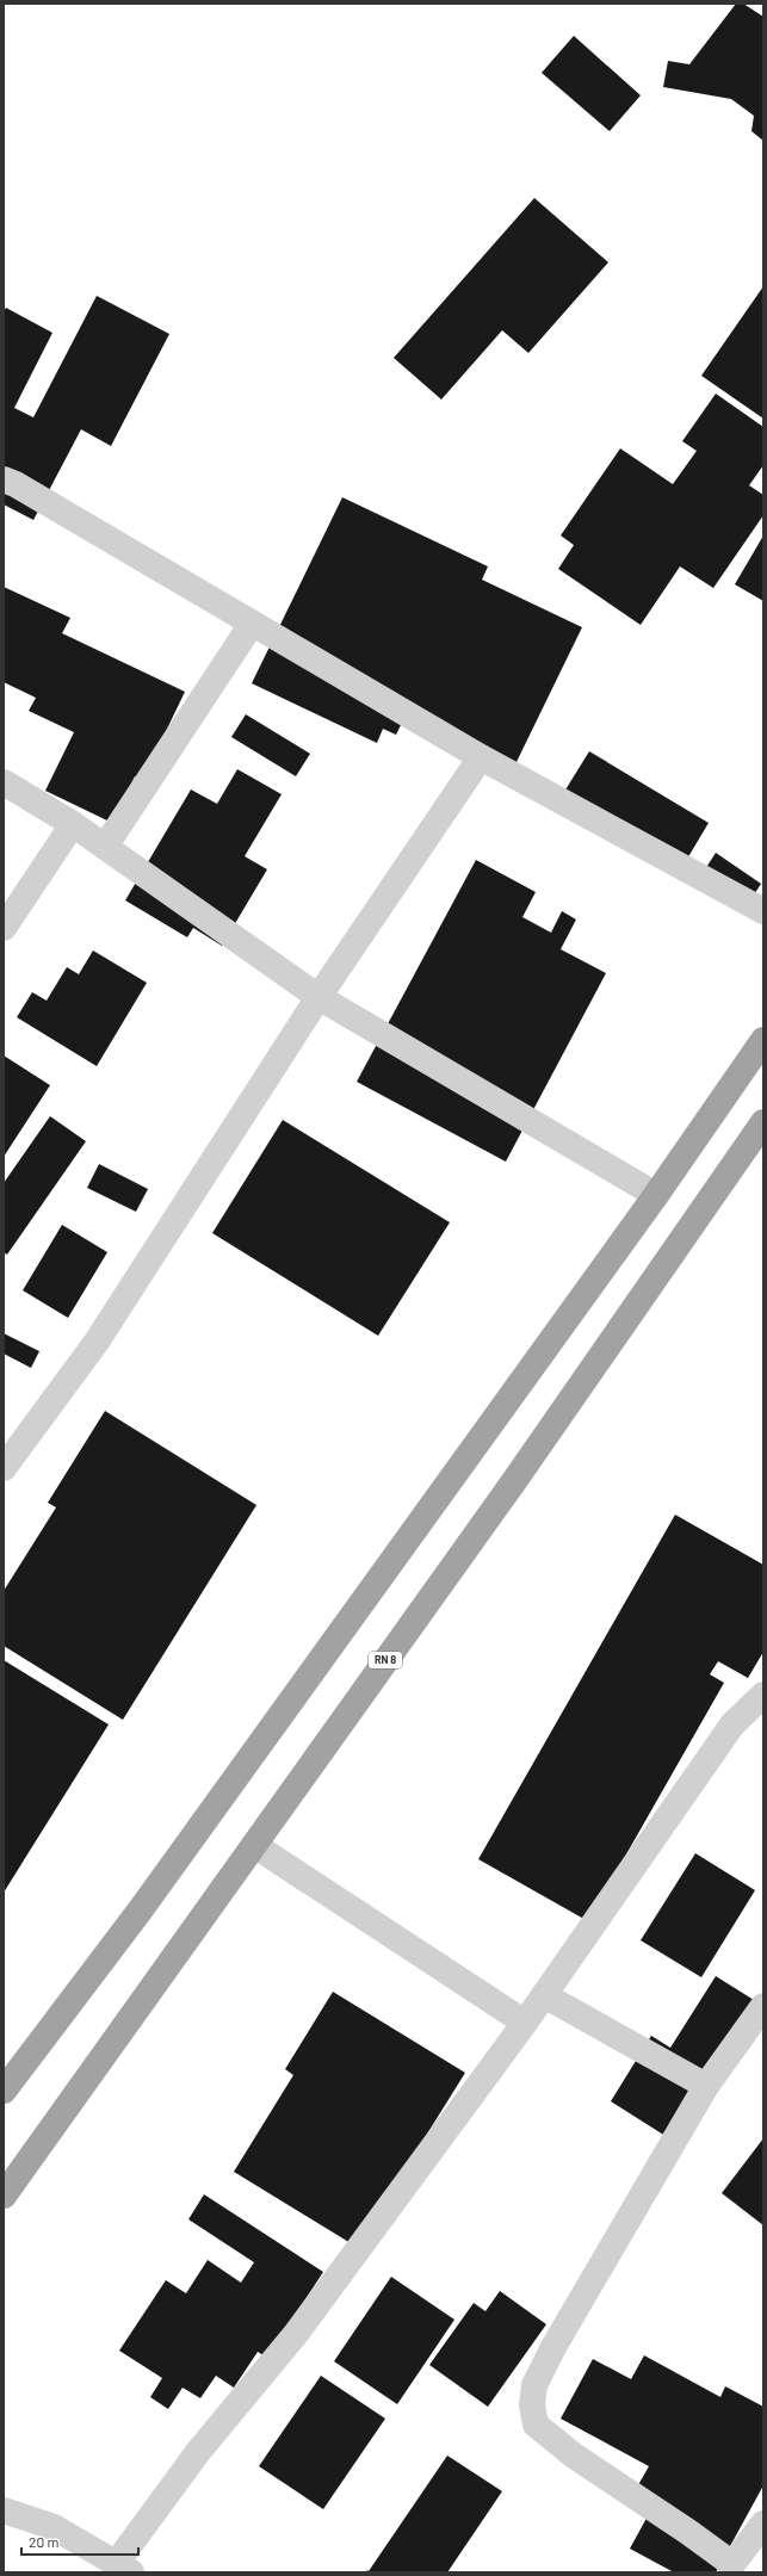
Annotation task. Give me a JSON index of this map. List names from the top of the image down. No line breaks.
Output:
{"streets":{"highway":["RN 8"]},"scale_bar":"20 m"}
